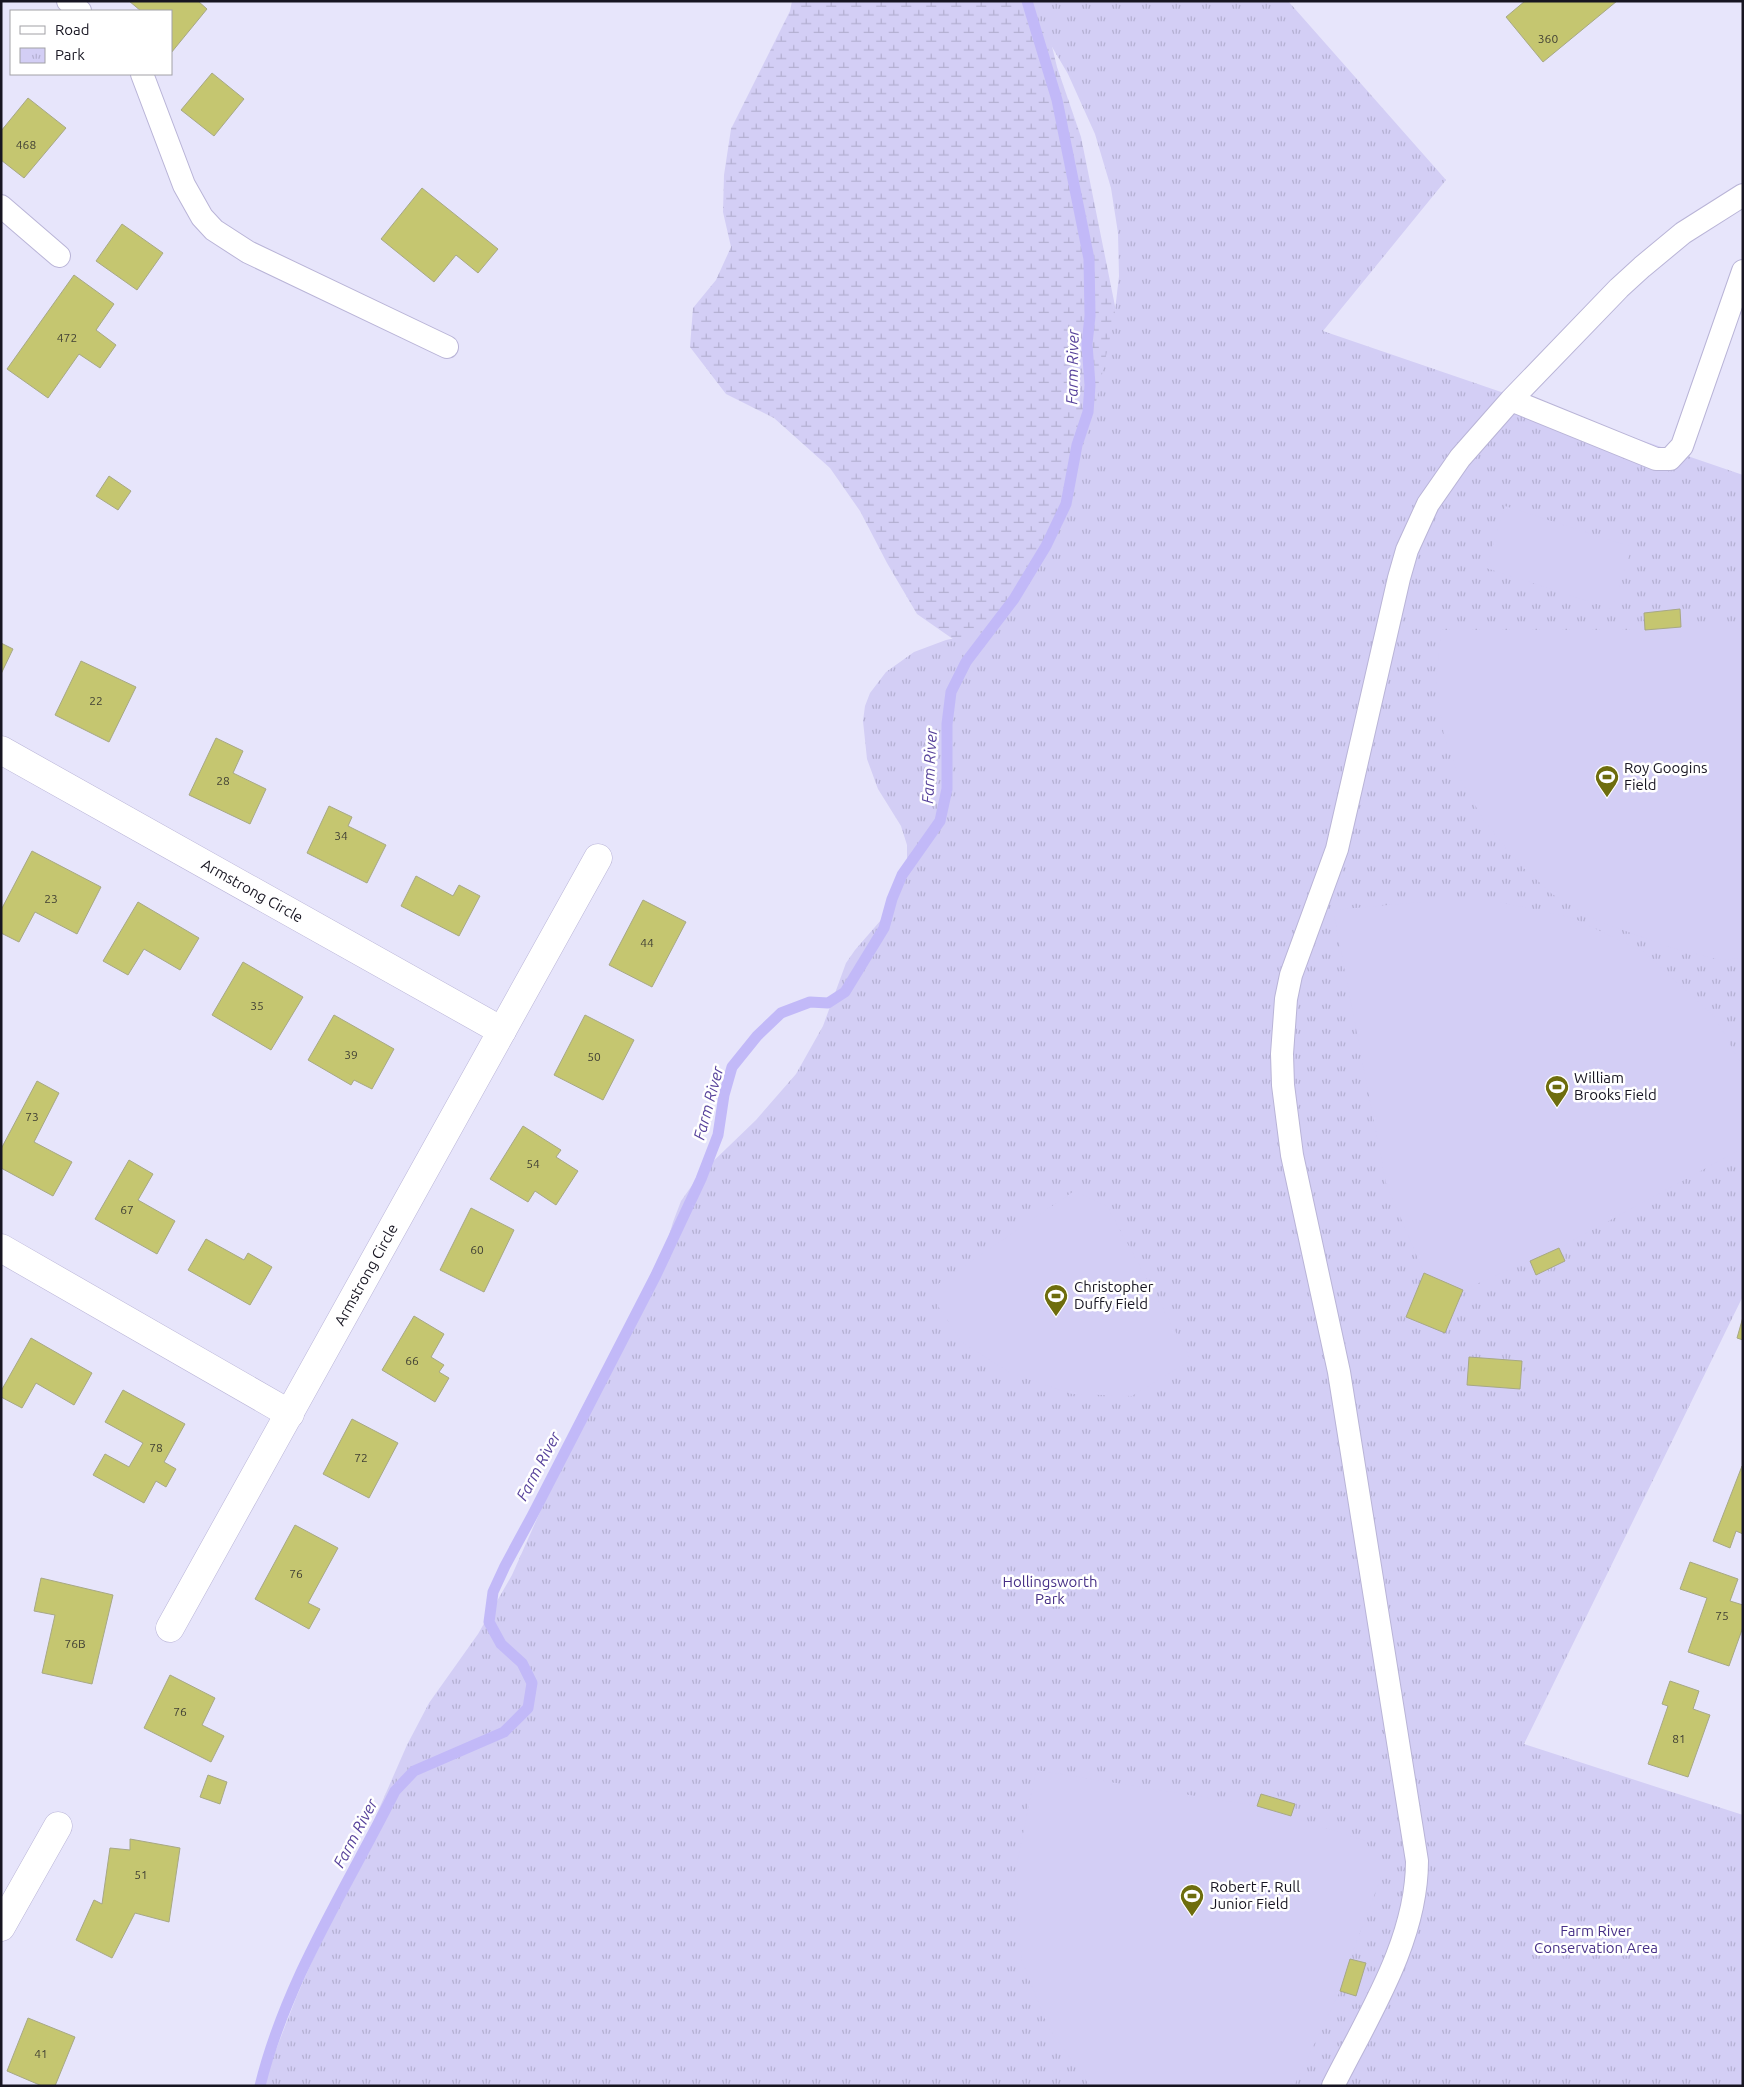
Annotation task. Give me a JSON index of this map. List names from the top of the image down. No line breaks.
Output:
{"streets":{"street":["Armstrong Circle"]},"water":["Farm River"],"parks":["Hollingsworth Park","Farm River Conservation Area"],"places":{"sports":["Roy Googins Field","William Brooks Field","Christopher Duffy Field","Robert F. Rull Junior Field"]},"house_numbers":["360","468","472","22","28","34","23","44","35","39","50","73","54","67","60","66","78","72","76","75","76B","76","81","51","41"],"legend":["Road","Park"]}
